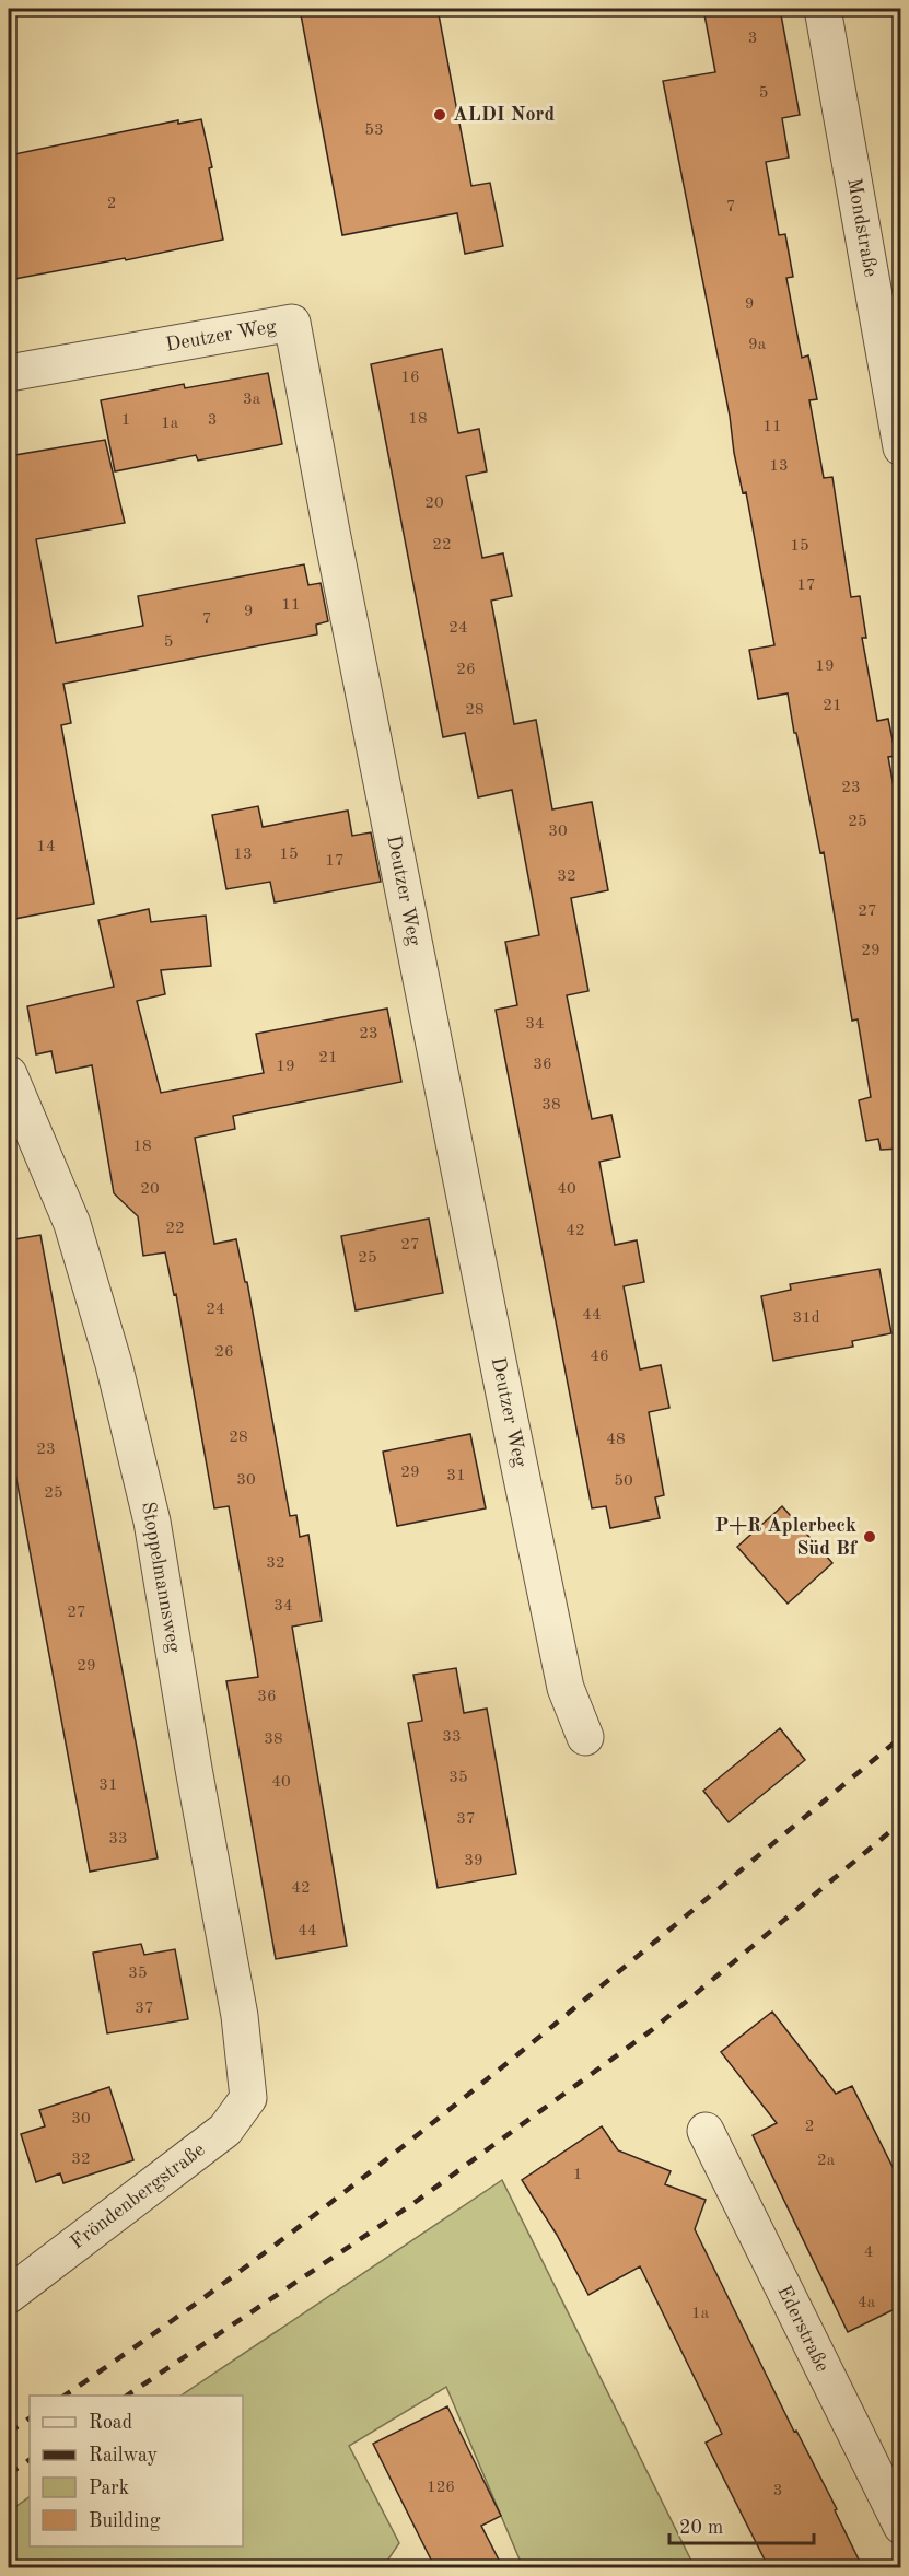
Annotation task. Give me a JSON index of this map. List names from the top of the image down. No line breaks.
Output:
{"streets":{"street":["Mondstraße","Deutzer Weg","Stoppelmannsweg","Fröndenbergstraße","Ederstraße"]},"crossings":[["Stoppelmannsweg","Fröndenbergstraße"]],"places":["ALDI Nord","P+R Aplerbeck Süd Bf"],"house_numbers":["3","5","53","2","7","9","9a","16","3a","18","1","3","1a","11","13","20","22","15","17","11","9","7","24","5","19","26","21","28","23","25","30","14","13","15","17","32","27","29","34","23","21","36","19","38","18","20","40","22","42","27","25","24","44","31d","26","46","28","48","23","29","31","30","50","25","32","34","27","29","36","33","38","35","40","31","37","33","39","42","44","35","37","30","2","32","2a","1","4","4a","1a","126","3"],"legend":["Road","Railway","Park","Building"],"scale_bar":"20 m"}
